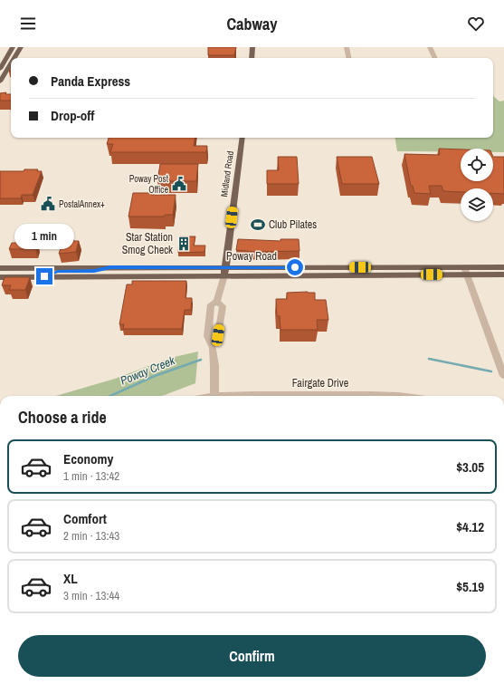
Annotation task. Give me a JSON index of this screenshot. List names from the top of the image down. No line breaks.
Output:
{"streets":{"main road":["Midland Road","Poway Road"],"street":["Fairgate Drive"]},"crossings":[["Midland Road","Poway Road"],["Midland Road","Fairgate Drive"]],"water":["Poway Creek"],"places":{"public building":["Poway Post Office","PostalAnnex+"],"sports":["Club Pilates"],"building":["Star Station Smog Check"]},"page":{"header":"Cabway","banner":["Panda Express","Drop-off"],"bubble":"1 min","heading":"Choose a ride","list":[{"name":"Economy","note":"1 min · 13:42","value":"$3.05"},{"name":"Comfort","note":"2 min · 13:43","value":"$4.12"},{"name":"XL","note":"3 min · 13:44","value":"$5.19"}],"buttons":"Confirm"}}
